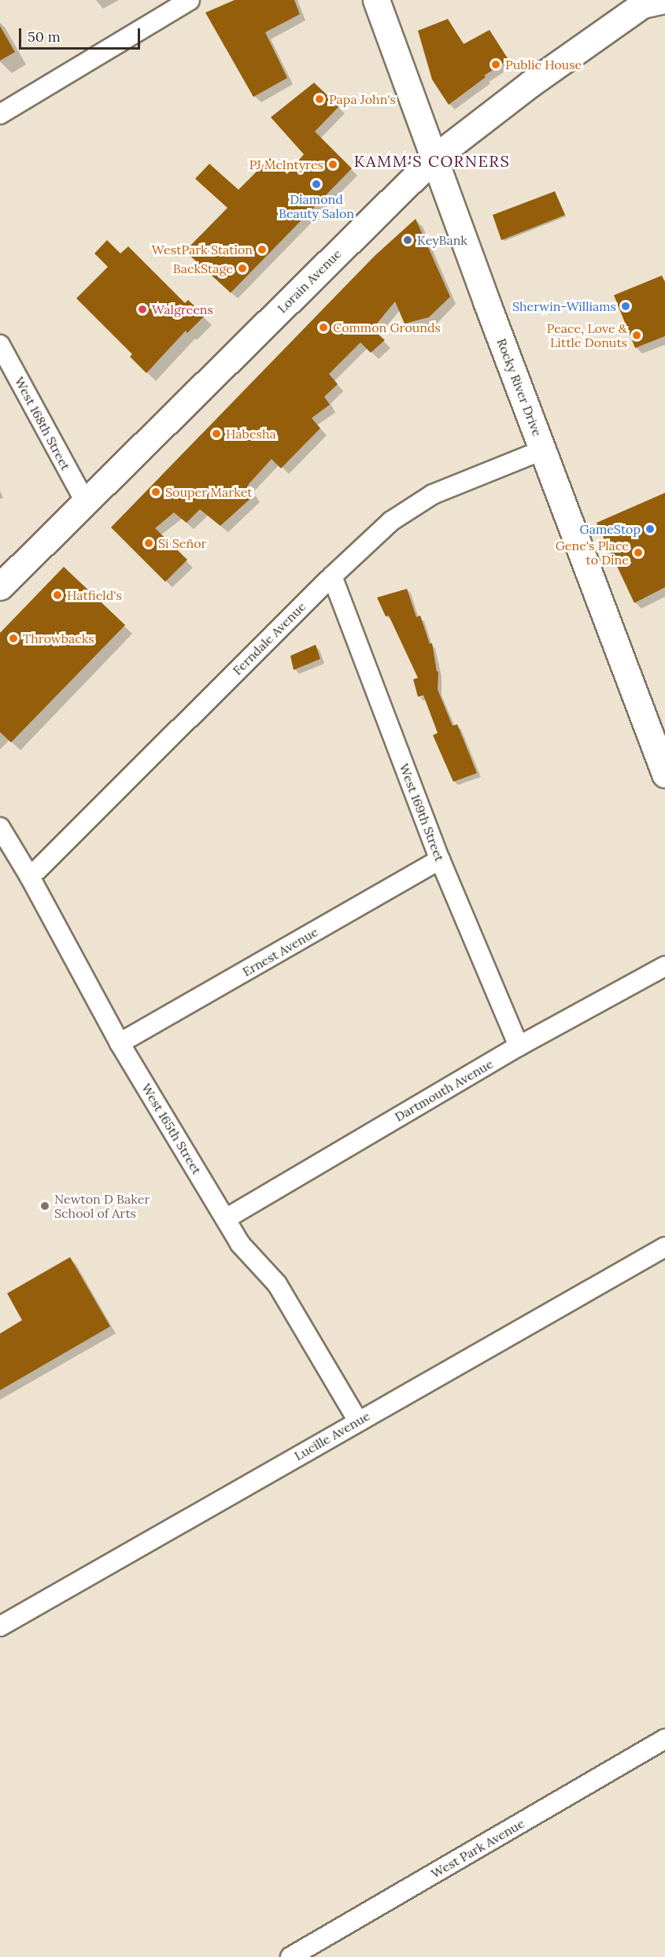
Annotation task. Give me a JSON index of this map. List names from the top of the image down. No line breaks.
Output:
{"streets":{"main road":["Lorain Avenue","Rocky River Drive"],"street":["West 168th Street","Ferndale Avenue","West 169th Street","Ernest Avenue","Dartmouth Avenue","West 165th Street","Lucille Avenue","West Park Avenue"]},"crossings":[["Lorain Avenue","Rocky River Drive"],["Lorain Avenue","West 168th Street"],["Rocky River Drive","Ferndale Avenue"],["Ferndale Avenue","West 169th Street"],["Ferndale Avenue","West 165th Street"],["West 169th Street","Ernest Avenue"],["West 169th Street","Dartmouth Avenue"],["Ernest Avenue","West 165th Street"],["Dartmouth Avenue","West 165th Street"],["West 165th Street","Lucille Avenue"]],"districts":["KAMM'S CORNERS"],"places":["Public House","Papa John's","PJ McIntyres","Diamond Beauty Salon","KeyBank","WestPark Station","BackStage","Sherwin-Williams","Walgreens","Common Grounds","Peace, Love & Little Donuts","Habesha","Souper Market","GameStop","Si Señor","Gene's Place to Dine","Hatfield's","Throwbacks","Newton D Baker School of Arts"],"scale_bar":"50 m"}
